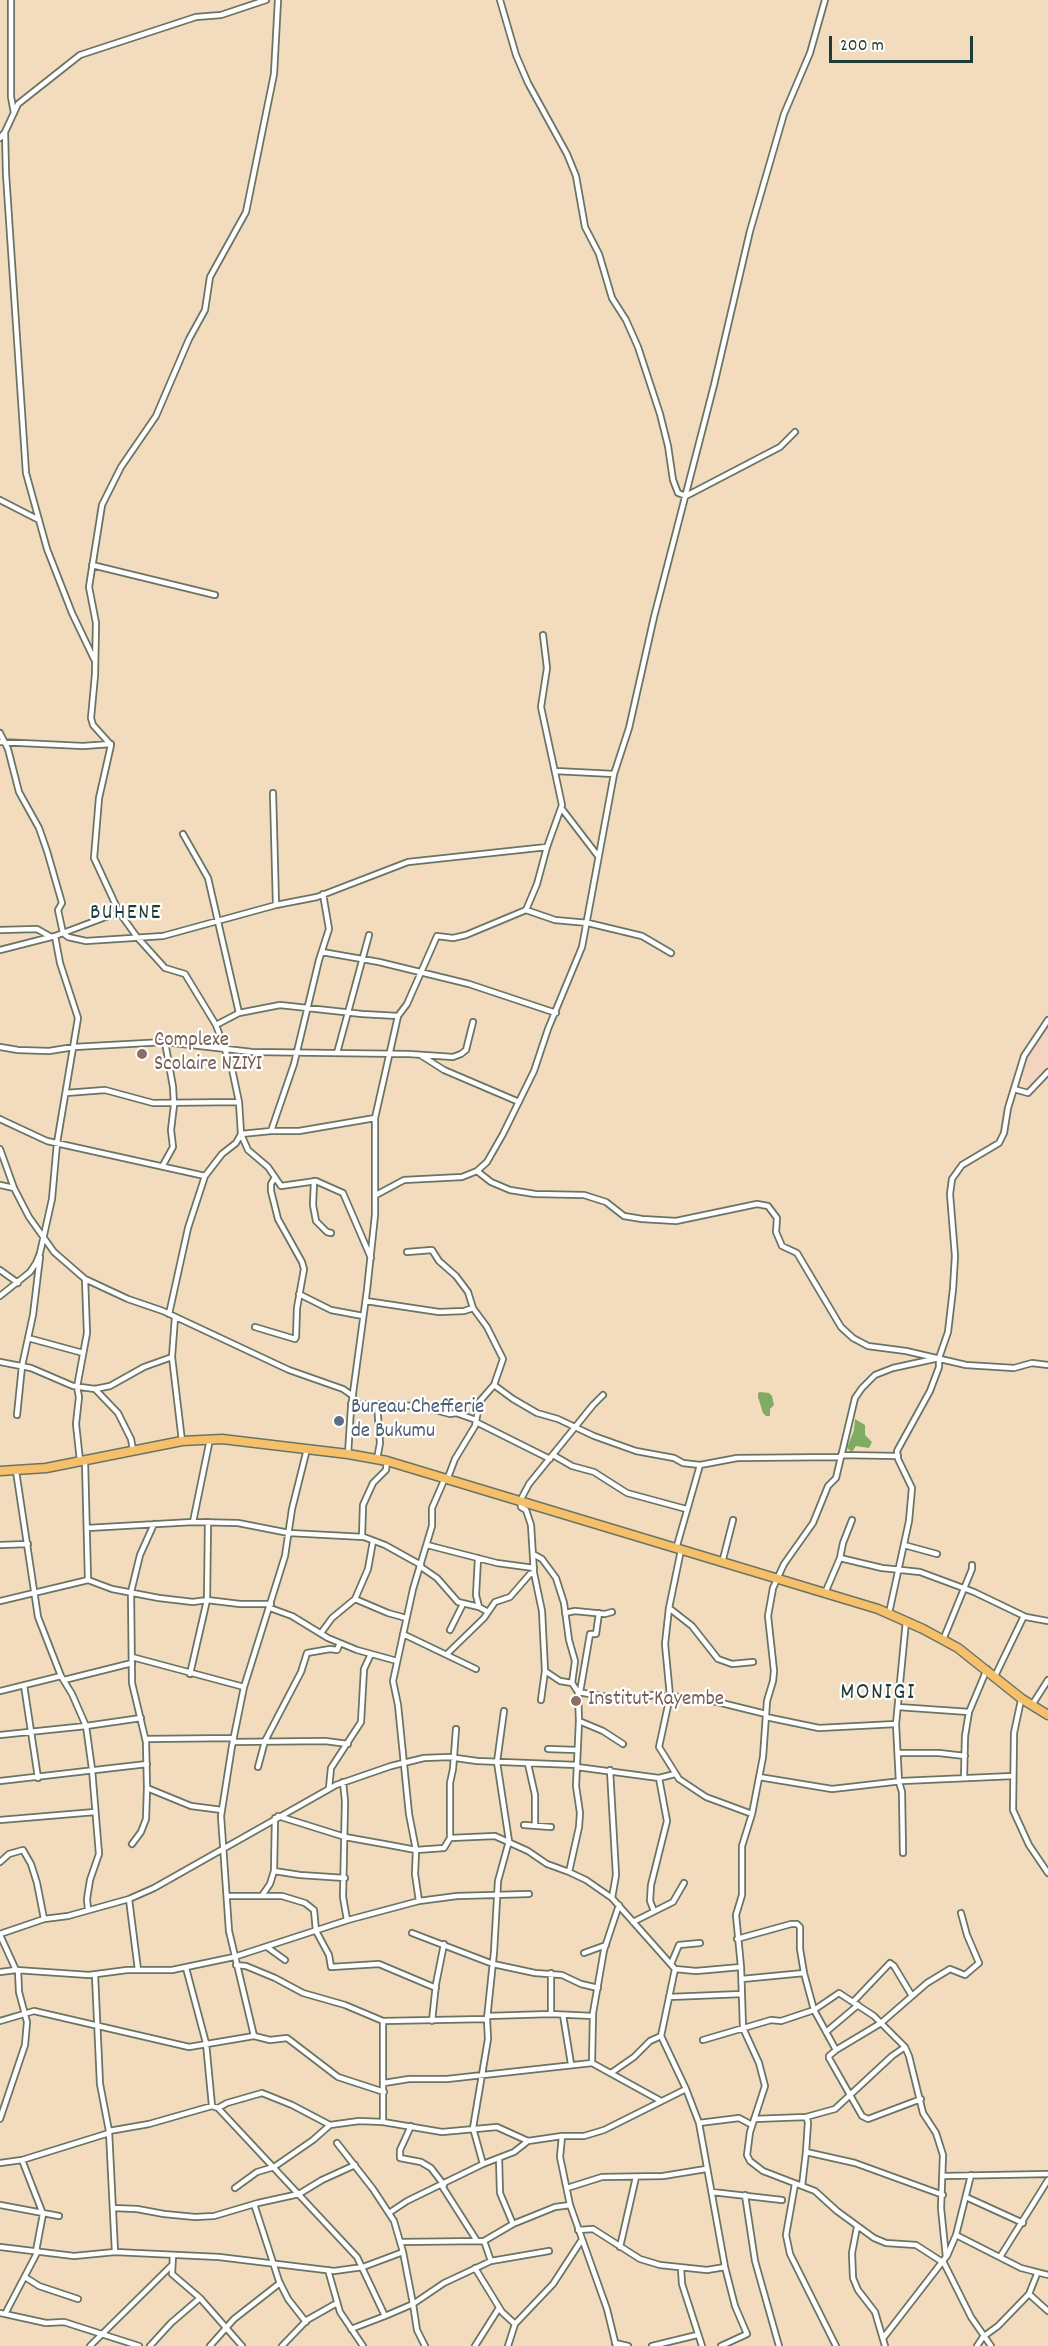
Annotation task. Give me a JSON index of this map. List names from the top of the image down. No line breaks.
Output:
{"districts":["BUHENE","MONIGI"],"places":["Complexe Scolaire NZIYI","Bureau Chefferie de Bukumu","Institut Kayembe"],"scale_bar":"200 m"}
